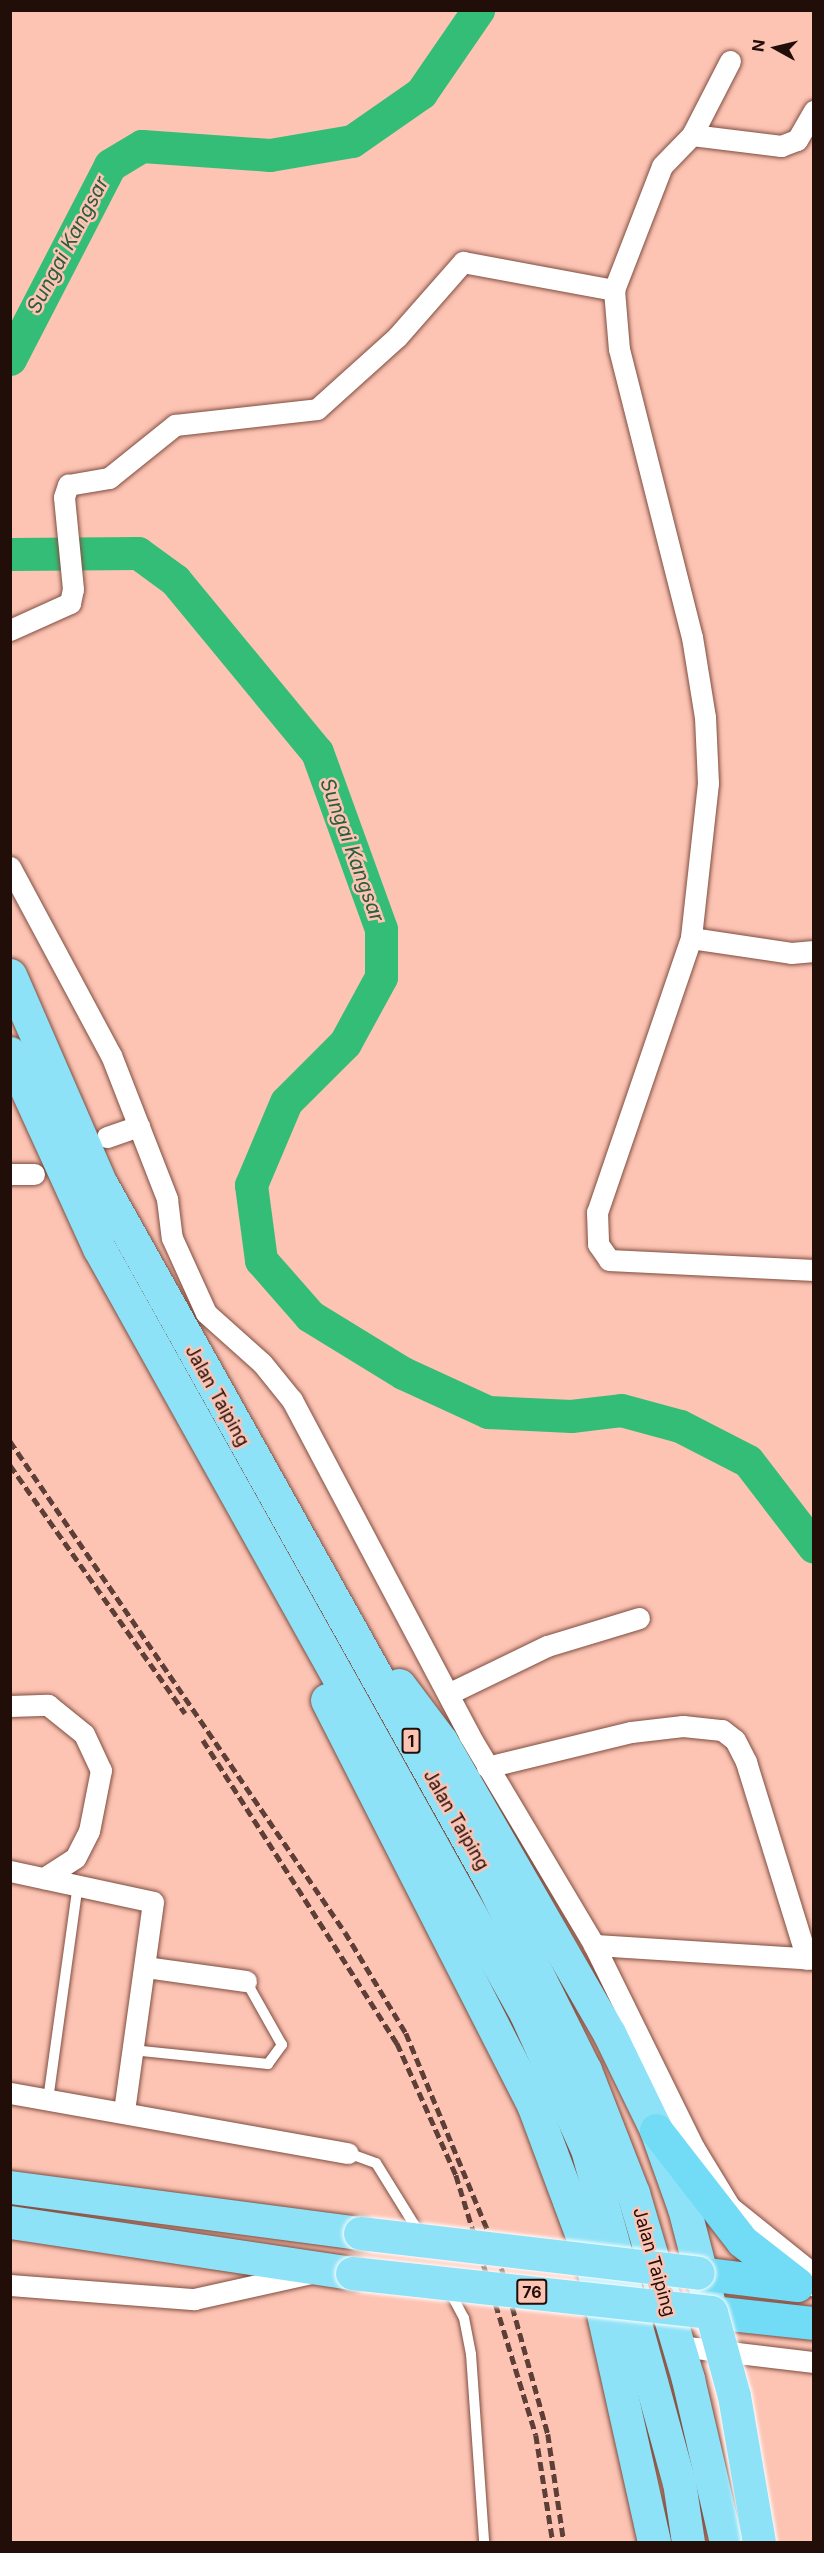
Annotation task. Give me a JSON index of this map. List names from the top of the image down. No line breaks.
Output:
{"streets":{"highway":["Jalan Taiping","1","76"]},"water":["Sungai Kangsar"],"north":"left"}
